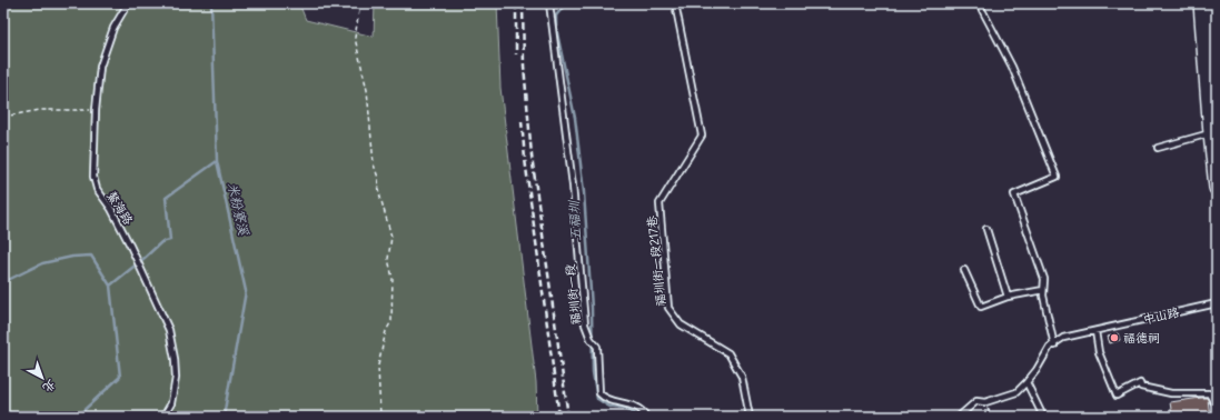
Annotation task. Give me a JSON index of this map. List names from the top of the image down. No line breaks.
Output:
{"streets":{"lane":["鰲海路","福圳街一段217巷","福圳街一段","中山路"]},"water":["米粉寮溪","五福圳"],"places":["福德祠"],"north":"bottom right"}
